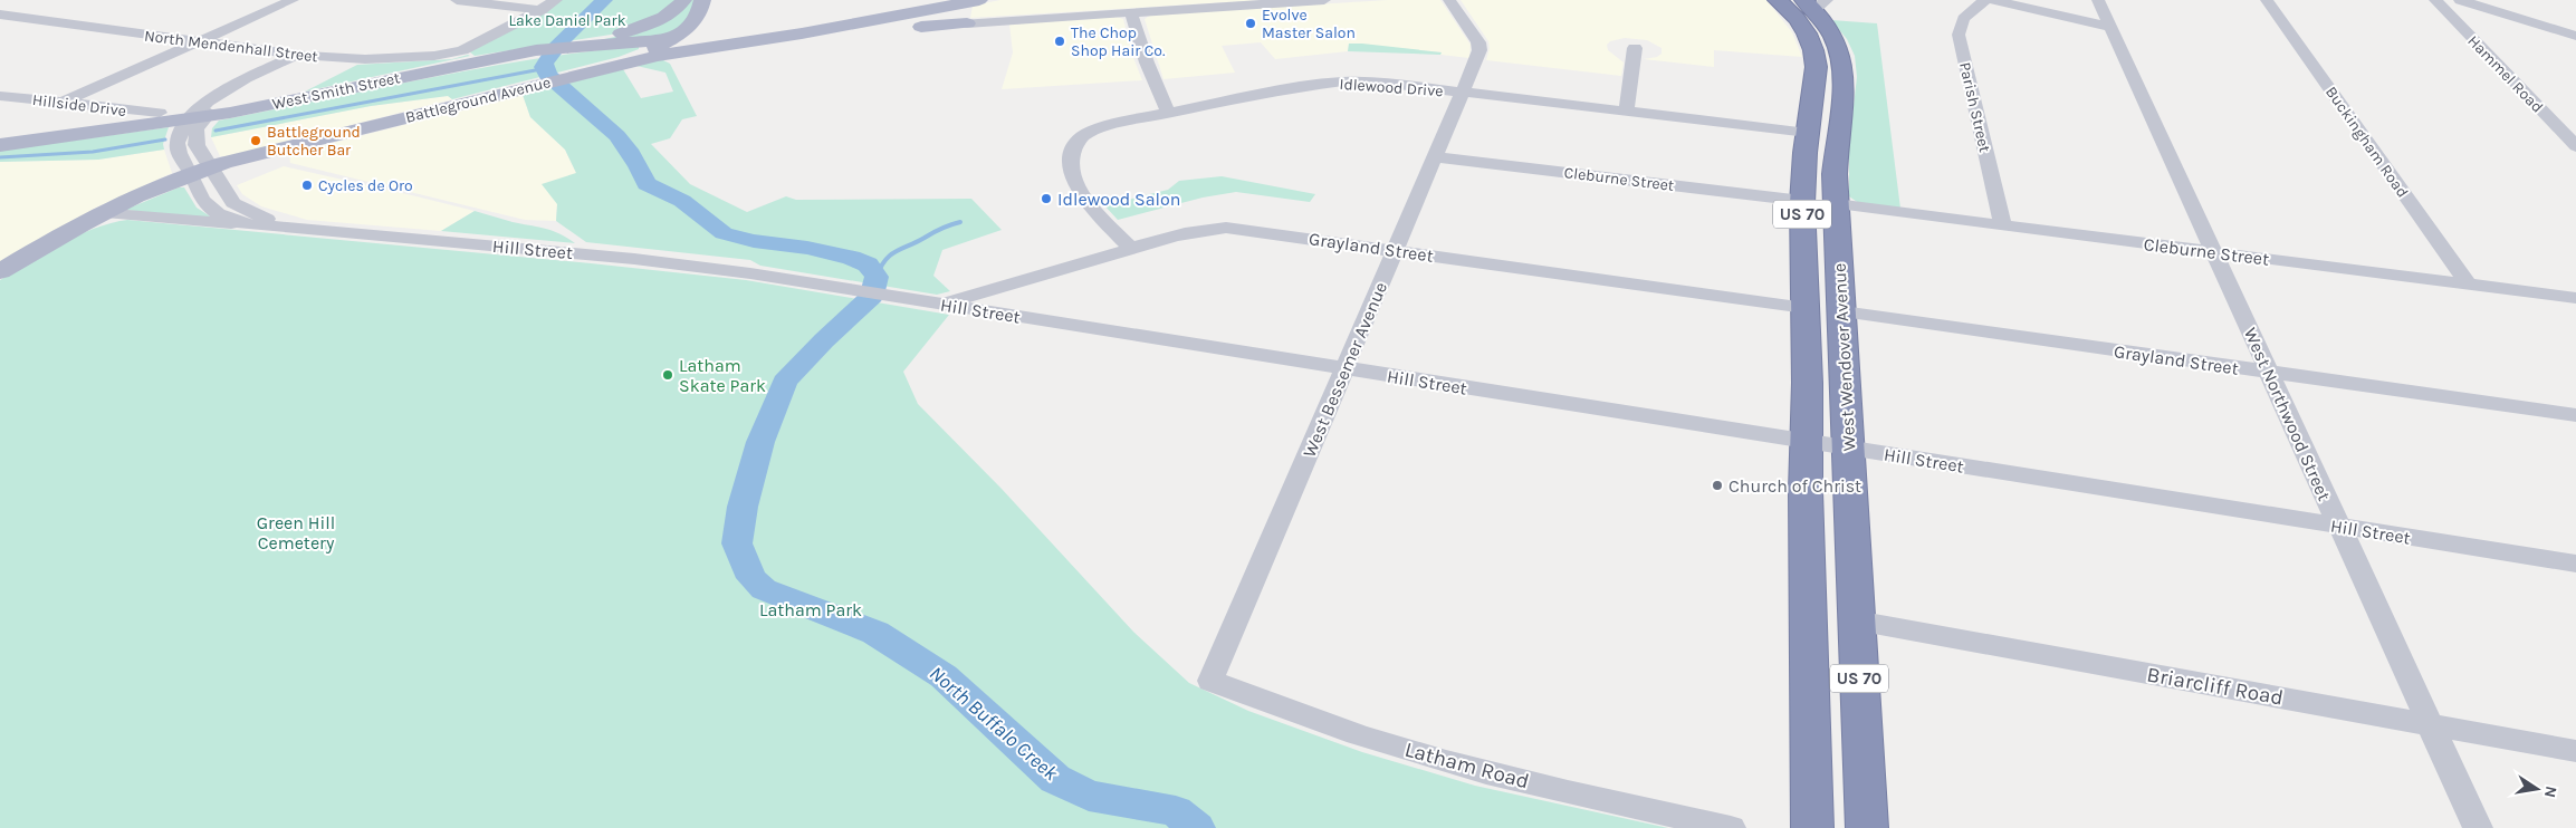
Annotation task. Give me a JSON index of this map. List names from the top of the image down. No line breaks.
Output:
{"streets":{"highway":["US 70","West Wendover Avenue"],"main road":["West Smith Street","Battleground Avenue"],"street":["North Mendenhall Street","Hammel Road","Idlewood Drive","Hillside Drive","Parish Street","Buckingham Road","Cleburne Street","Grayland Street","Hill Street","West Bessemer Avenue","West Northwood Street","Briarcliff Road","Latham Road"]},"crossings":[["North Mendenhall Street","Hill Street"],["Idlewood Drive","Grayland Street"],["Idlewood Drive","West Wendover Avenue"],["Idlewood Drive","West Bessemer Avenue"],["West Smith Street","Hill Street"],["Battleground Avenue","Hill Street"],["Parish Street","Cleburne Street"],["Buckingham Road","Cleburne Street"],["Cleburne Street","West Wendover Avenue"],["Cleburne Street","West Bessemer Avenue"],["Cleburne Street","West Northwood Street"],["Grayland Street","Hill Street"],["Grayland Street","West Wendover Avenue"],["Grayland Street","West Bessemer Avenue"],["Grayland Street","West Northwood Street"],["Hill Street","West Wendover Avenue"],["Hill Street","West Bessemer Avenue"],["Hill Street","West Northwood Street"],["West Wendover Avenue","Briarcliff Road"],["West Bessemer Avenue","Latham Road"],["West Northwood Street","Briarcliff Road"]],"water":["North Buffalo Creek"],"parks":["Lake Daniel Park","Green Hill Cemetery","Latham Park"],"places":["Evolve Master Salon","The Chop Shop Hair Co.","Battleground Butcher Bar","Cycles de Oro","Idlewood Salon","Latham Skate Park","Church of Christ"],"north":"right"}
